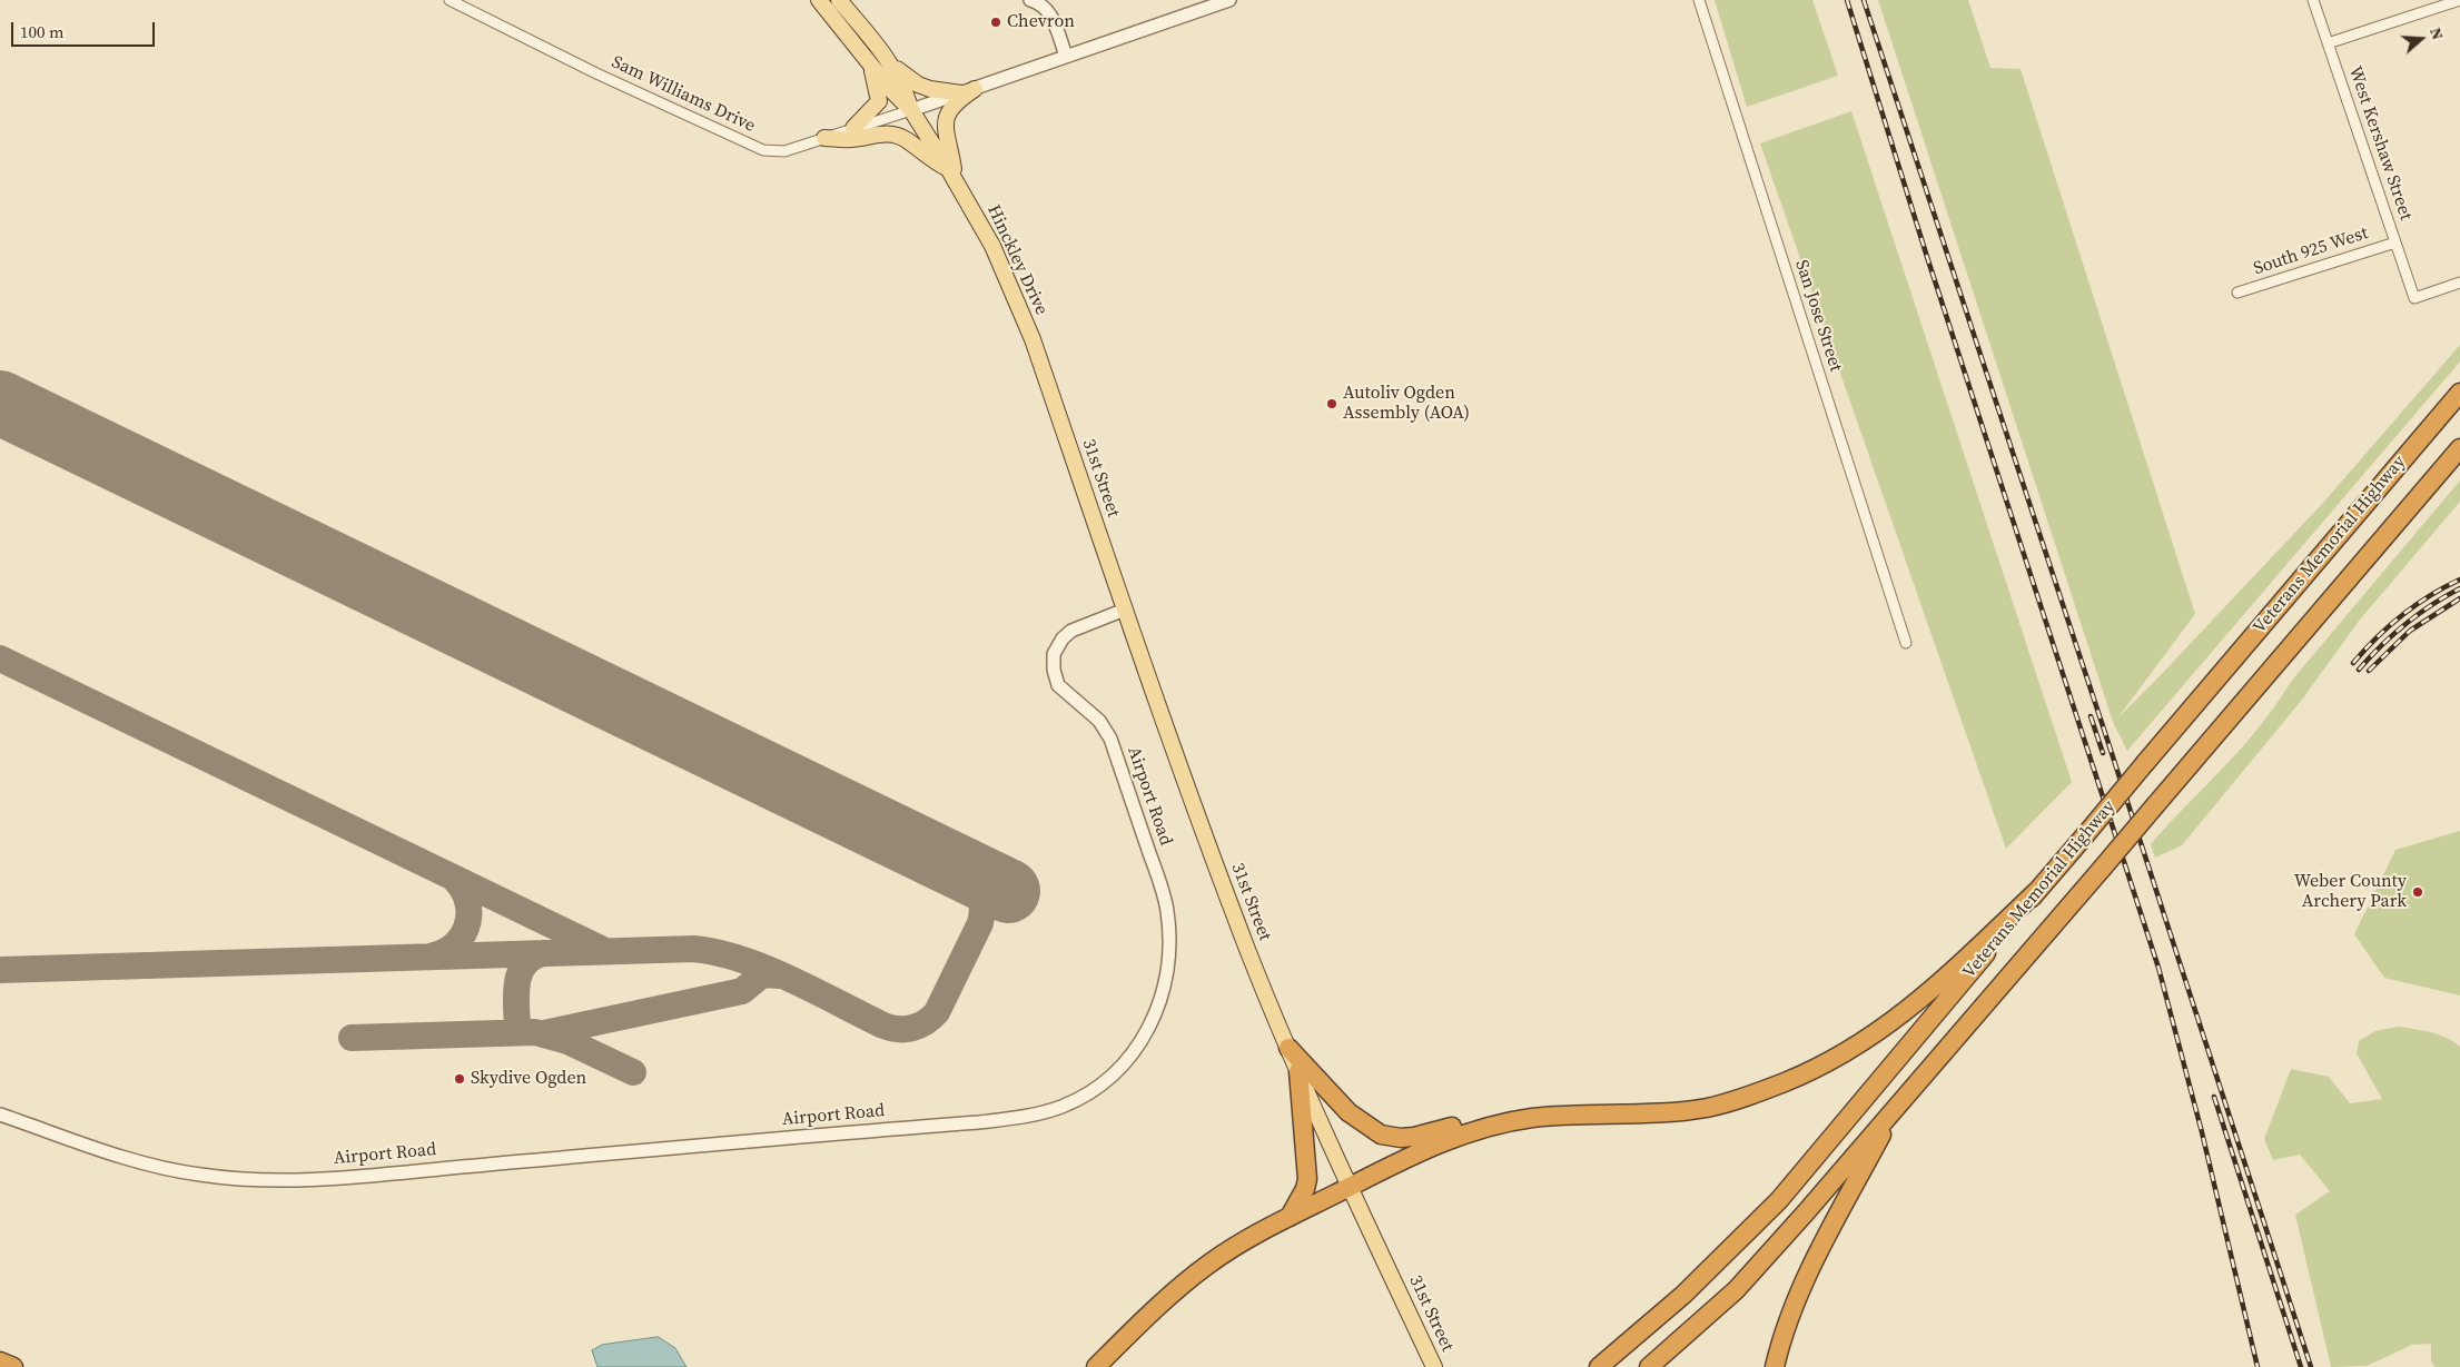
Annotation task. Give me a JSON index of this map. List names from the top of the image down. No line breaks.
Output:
{"streets":{"highway":["Veterans Memorial Highway"],"main road":["Hinckley Drive","31st Street"],"street":["Sam Williams Drive","West Kershaw Street","South 925 West","San Jose Street","Airport Road"]},"crossings":[["Sam Williams Drive","Hinckley Drive"],["West Kershaw Street","South 925 West"],["Hinckley Drive","31st Street"],["31st Street","Airport Road"]],"places":["Chevron","Autoliv Ogden Assembly (AOA)","Weber County Archery Park","Skydive Ogden"],"scale_bar":"100 m","north":"right"}
